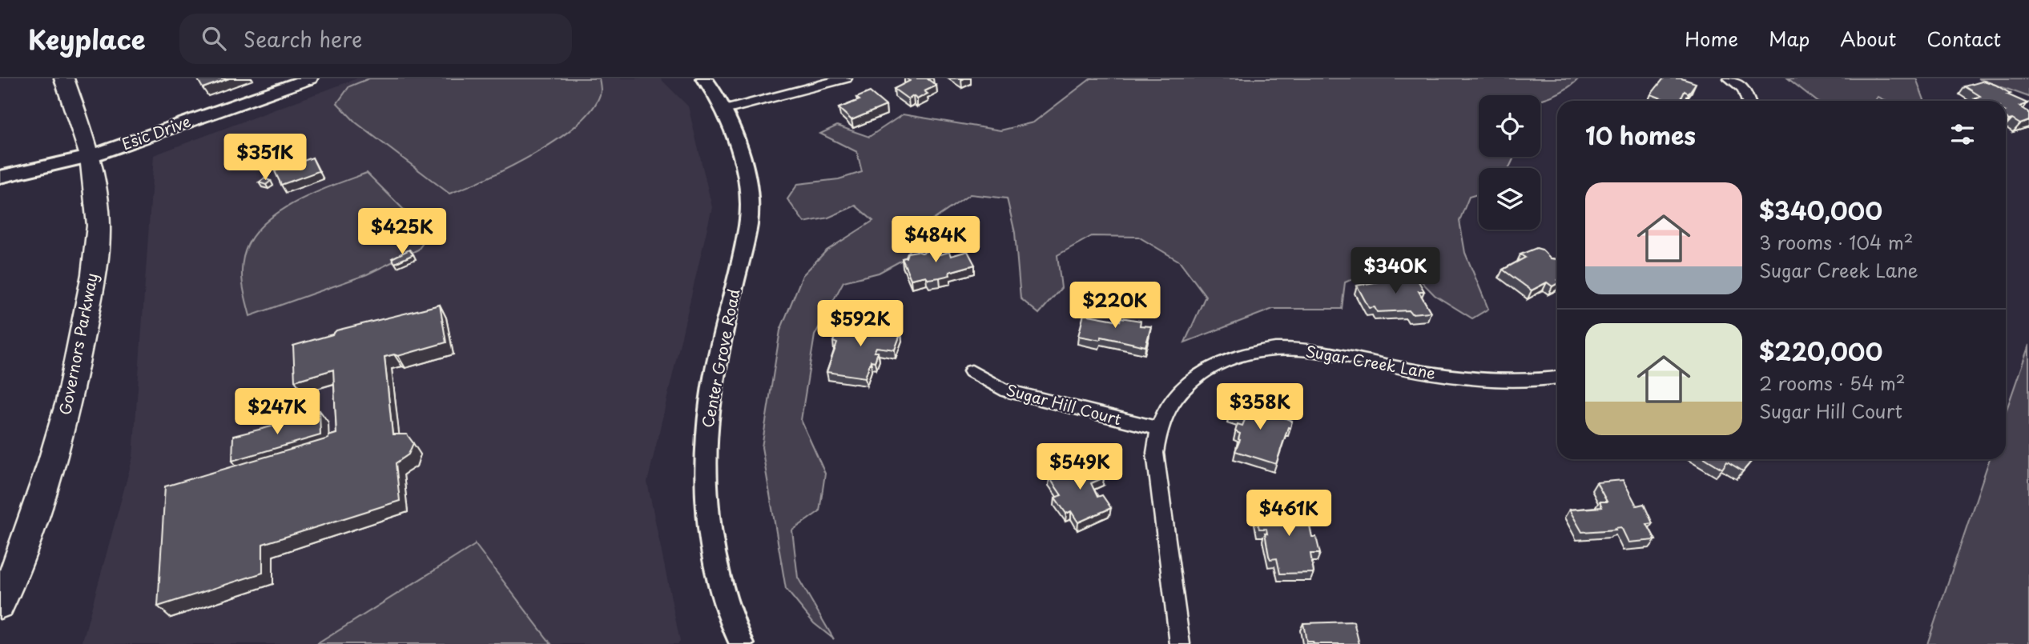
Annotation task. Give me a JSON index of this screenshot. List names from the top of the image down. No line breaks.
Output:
{"streets":{"main road":["Governors Parkway"],"street":["Esic Drive","Center Grove Road","Sugar Creek Lane","Sugar Hill Court"]},"crossings":[["Esic Drive","Governors Parkway"],["Sugar Creek Lane","Sugar Hill Court"]],"page":{"header":"Keyplace","search":"Search here","nav":["Home","Map","About","Contact"],"heading":"10 homes","price":["$351K","$425K","$484K","$340K","$220K","$592K","$358K","$247K","$549K","$461K"],"list":[{"name":"$340,000","note":"3 rooms · 104 m² · Sugar Creek Lane"},{"name":"$220,000","note":"2 rooms · 54 m² · Sugar Hill Court"}]}}
